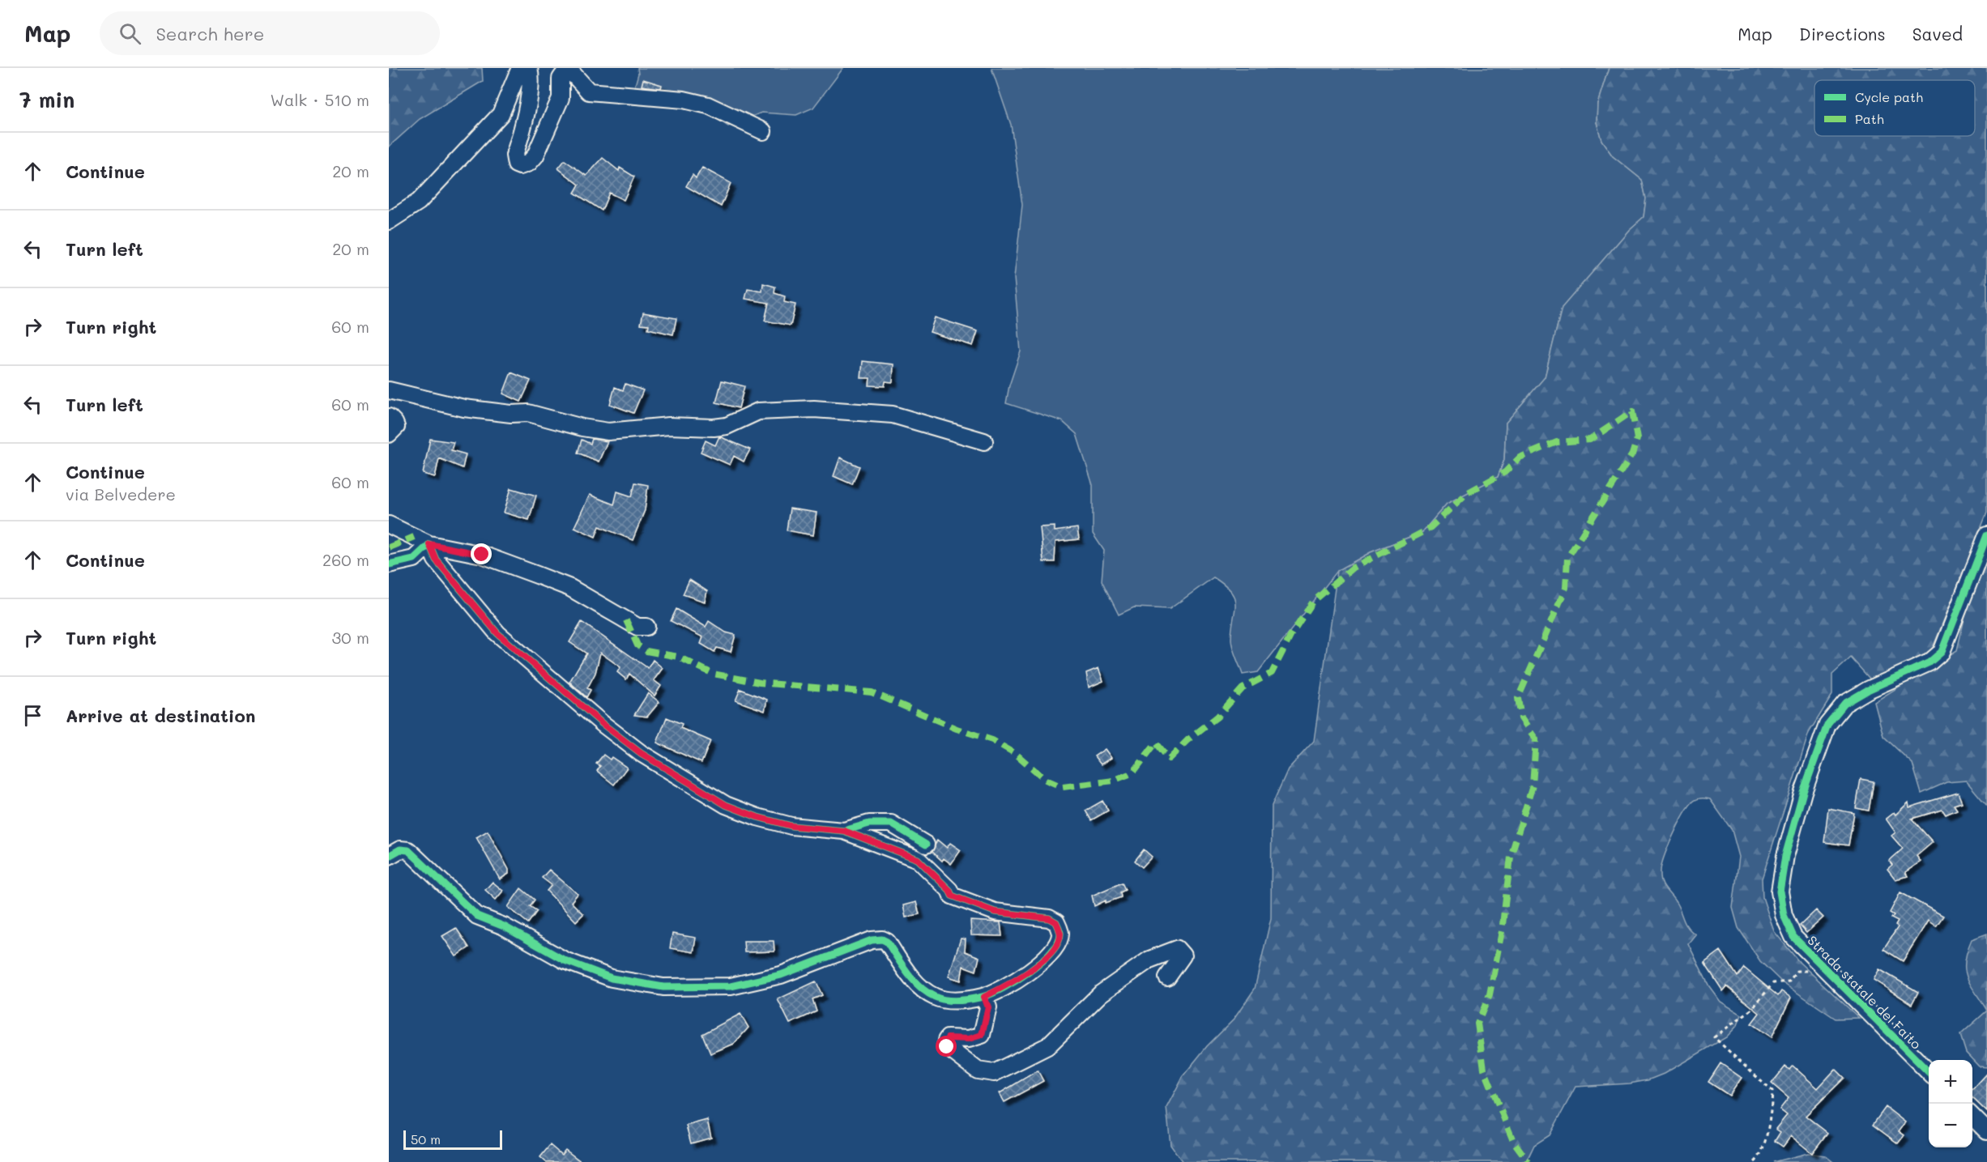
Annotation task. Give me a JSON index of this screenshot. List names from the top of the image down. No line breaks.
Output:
{"streets":{"street":["Strada statale del Faito"]},"legend":["Cycle path","Path"],"scale_bar":"50 m","page":{"header":"Map","search":"Search here","nav":["Map","Directions","Saved"],"heading":["7 min","Walk · 510 m"],"list":[["Continue","20 m"],["Turn left","20 m"],["Turn right","60 m"],["Turn left","60 m"],["Continue","via Belvedere","60 m"],["Continue","260 m"],["Turn right","30 m"],"Arrive at destination"],"map_buttons":["+","−"],"scale":"50 m"}}
